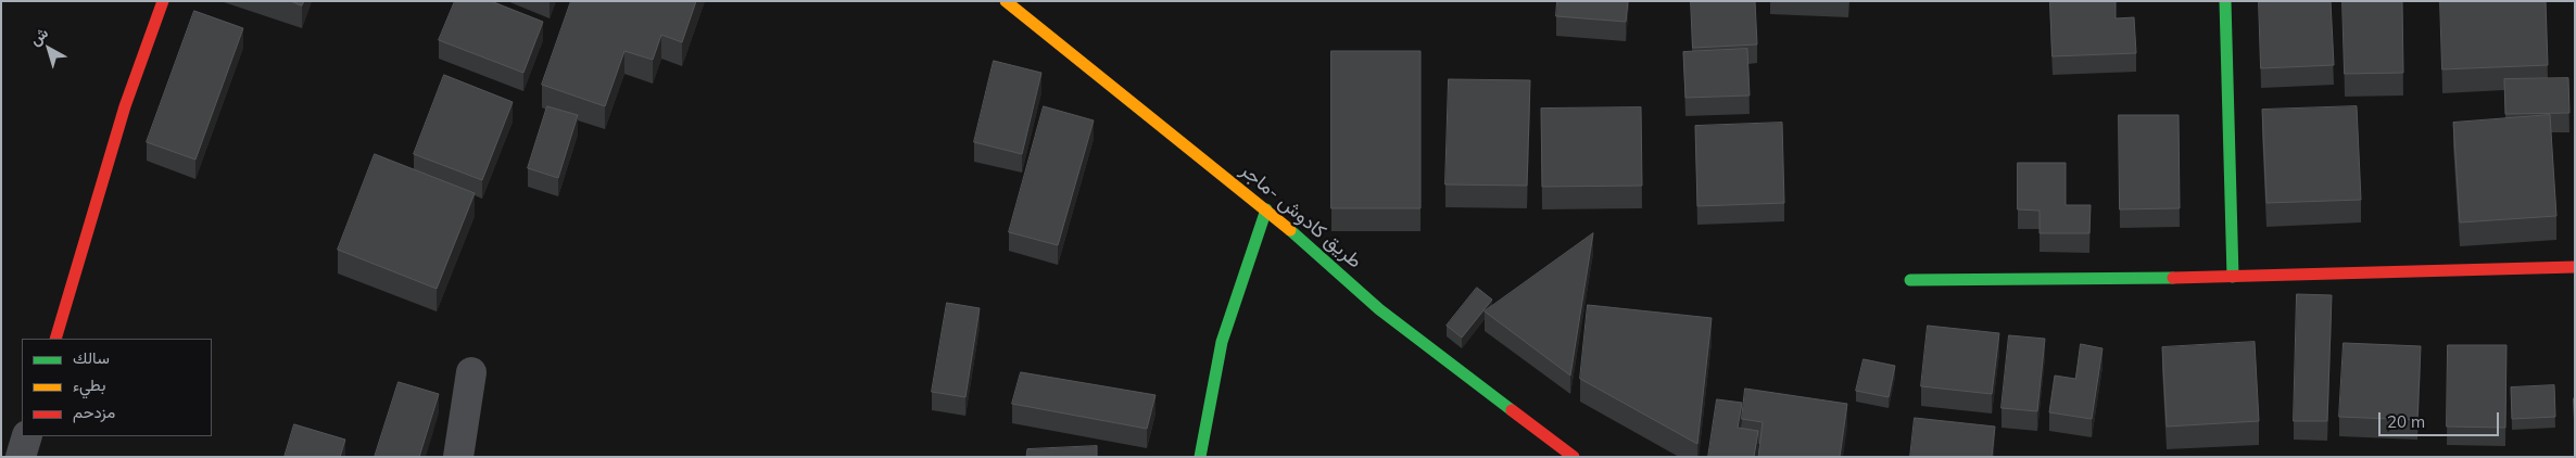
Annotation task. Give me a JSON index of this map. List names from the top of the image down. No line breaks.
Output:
{"streets":{"main road":["طريق كادوش -ماجر"]},"legend":["سالك","بطيء","مزدحم"],"scale_bar":"20 m","north":"top left"}
